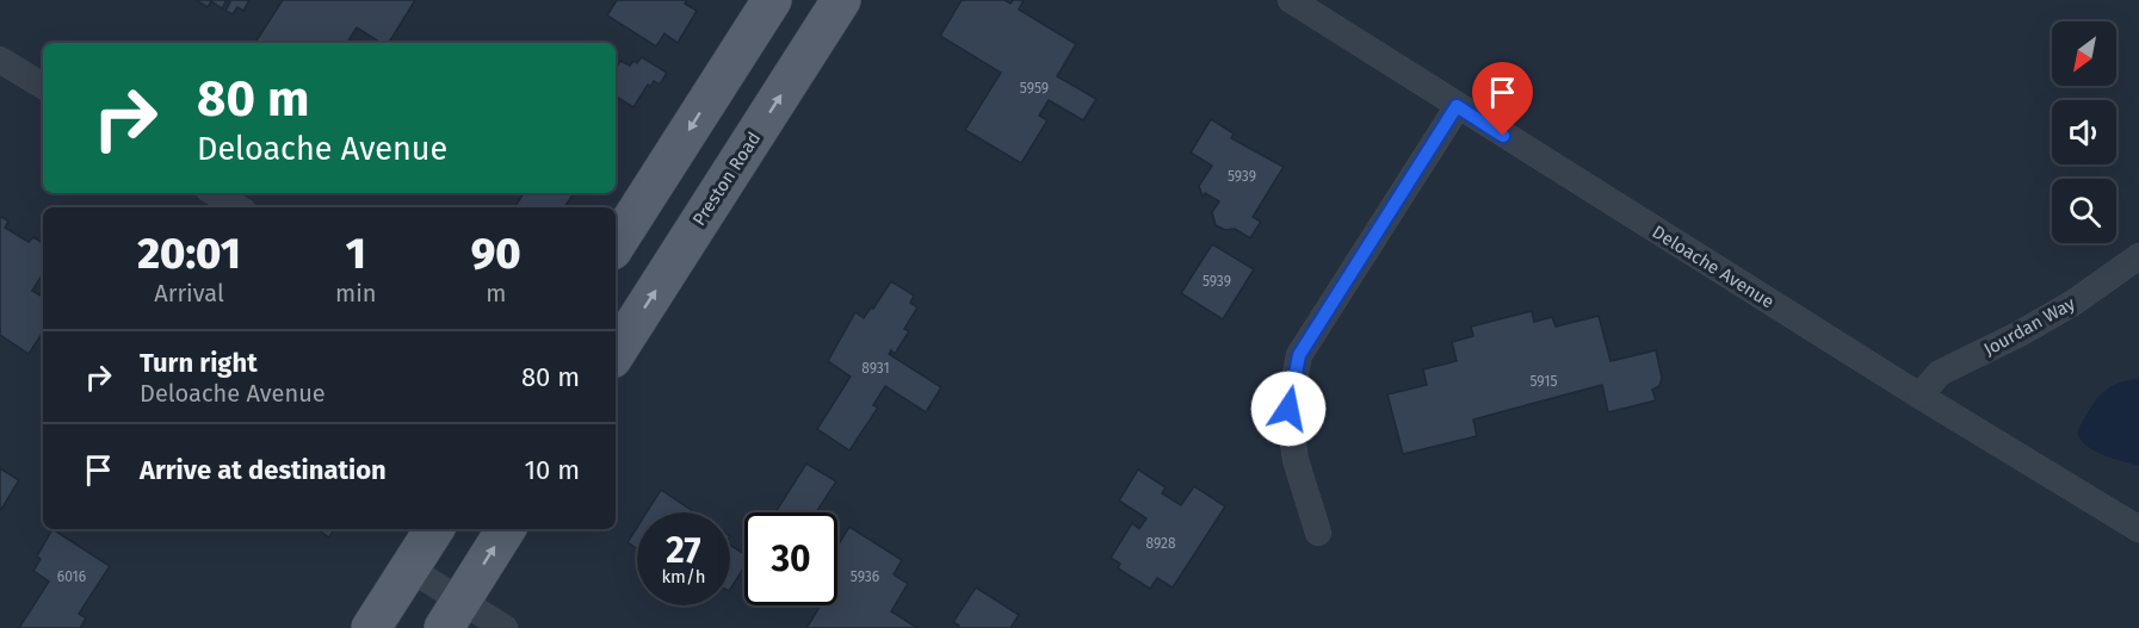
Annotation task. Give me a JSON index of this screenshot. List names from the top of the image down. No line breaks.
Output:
{"streets":{"main road":["Preston Road"],"street":["Deloache Avenue","Jourdan Way"]},"crossings":[["Deloache Avenue","Jourdan Way"]],"house_numbers":["5959","5939","5939","8931","5915","8928","6016","5936"],"north":"bottom left","page":{"turn":["80 m","Deloache Avenue"],"eta":["20:01","Arrival","1","min","90","m"],"list":[{"name":"Turn right","note":"Deloache Avenue","value":"80 m"},{"name":"Arrive at destination","value":"10 m"}],"speed":"27 km/h","limit":"30"}}
